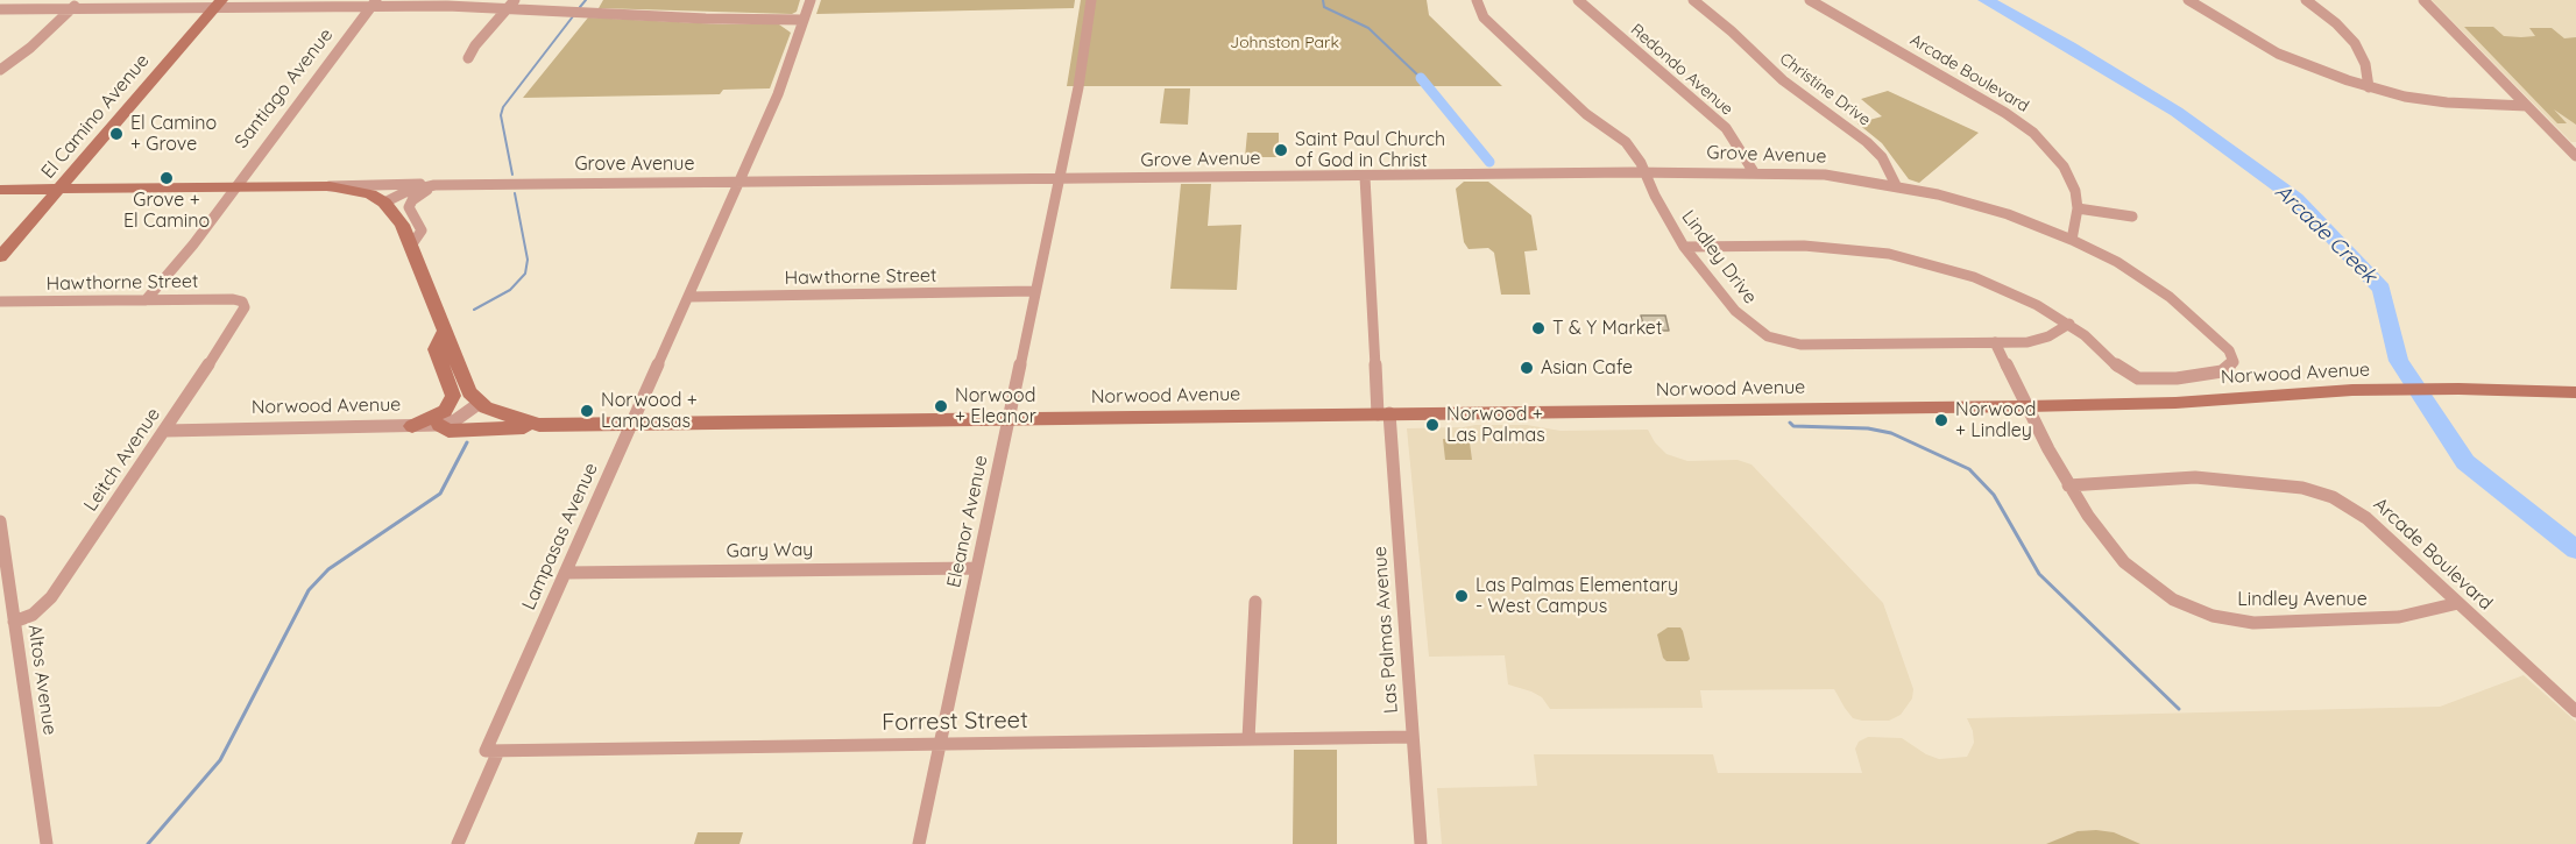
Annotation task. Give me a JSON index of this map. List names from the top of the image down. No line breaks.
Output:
{"streets":{"main road":["El Camino Avenue","Grove Avenue","Norwood Avenue"],"street":["Redondo Avenue","Arcade Boulevard","Santiago Avenue","Christine Drive","Lindley Drive","Hawthorne Street","Leitch Avenue","Eleanor Avenue","Lampasas Avenue","Gary Way","Lindley Avenue","Las Palmas Avenue","Altos Avenue","Forrest Street"]},"crossings":[["Redondo Avenue","Grove Avenue"],["Arcade Boulevard","Grove Avenue"],["Arcade Boulevard","Lindley Avenue"],["Santiago Avenue","Grove Avenue"],["Santiago Avenue","Hawthorne Street"],["Christine Drive","Grove Avenue"],["El Camino Avenue","Grove Avenue"],["Grove Avenue","Lindley Drive"],["Grove Avenue","Eleanor Avenue"],["Grove Avenue","Lampasas Avenue"],["Grove Avenue","Las Palmas Avenue"],["Lindley Drive","Lindley Avenue"],["Hawthorne Street","Leitch Avenue"],["Hawthorne Street","Eleanor Avenue"],["Hawthorne Street","Lampasas Avenue"],["Norwood Avenue","Leitch Avenue"],["Norwood Avenue","Eleanor Avenue"],["Norwood Avenue","Lampasas Avenue"],["Norwood Avenue","Lindley Avenue"],["Norwood Avenue","Las Palmas Avenue"],["Leitch Avenue","Altos Avenue"],["Eleanor Avenue","Gary Way"],["Eleanor Avenue","Forrest Street"],["Lampasas Avenue","Gary Way"],["Lampasas Avenue","Forrest Street"],["Las Palmas Avenue","Forrest Street"]],"water":["Arcade Creek"],"parks":["Johnston Park"],"places":["El Camino + Grove","Saint Paul Church of God in Christ","Grove + El Camino","T & Y Market","Asian Cafe","Norwood + Eleanor","Norwood + Lampasas","Norwood + Lindley","Norwood + Las Palmas","Las Palmas Elementary - West Campus"]}
